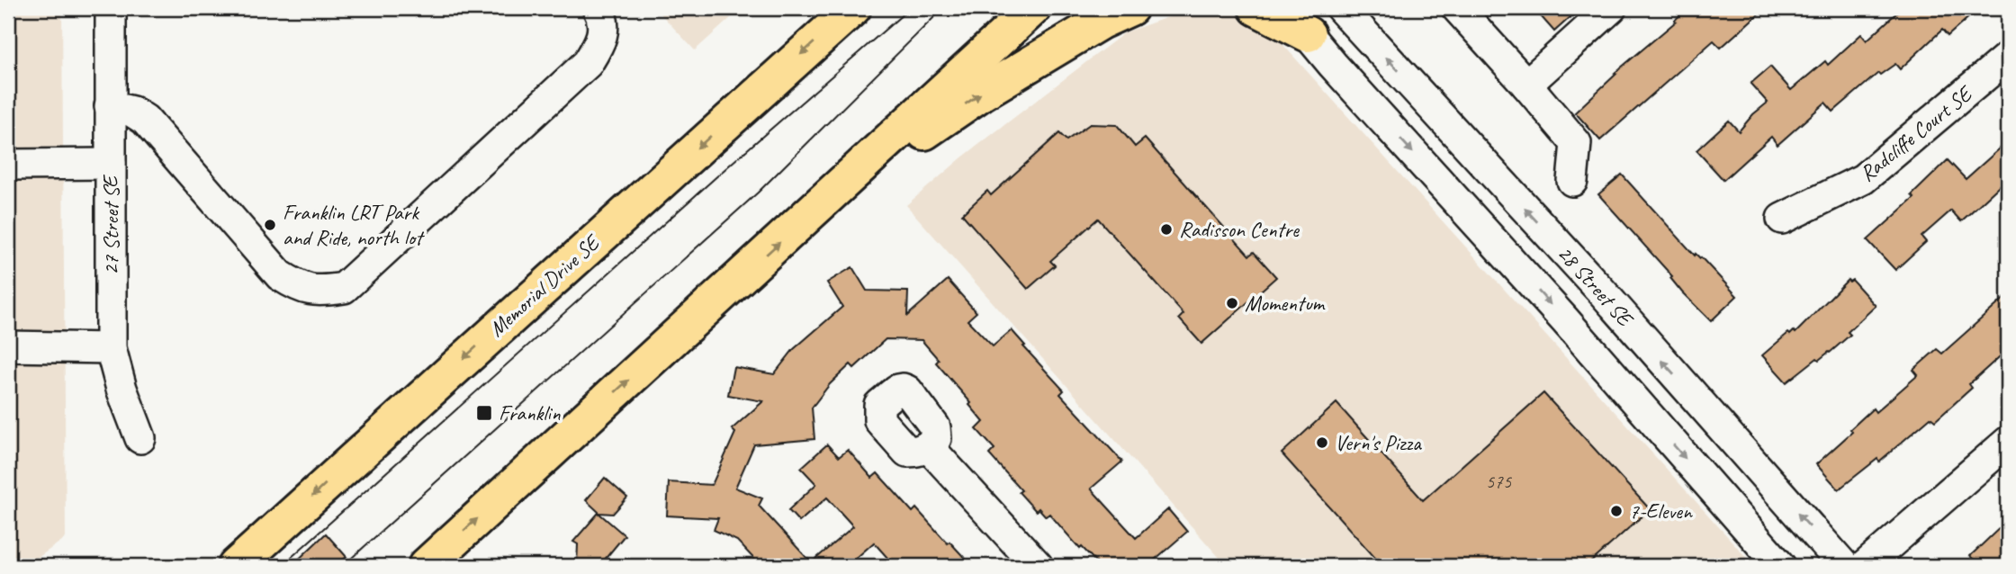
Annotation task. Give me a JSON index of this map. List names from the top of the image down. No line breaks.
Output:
{"streets":{"main road":["Memorial Drive SE"],"street":["Radcliffe Court SE","27 Street SE","28 Street SE"]},"places":{"other":["Franklin LRT Park and Ride, north lot","Radisson Centre","Momentum","Vern's Pizza","7-Eleven"],"transit":["Franklin"]},"house_numbers":["575"]}
